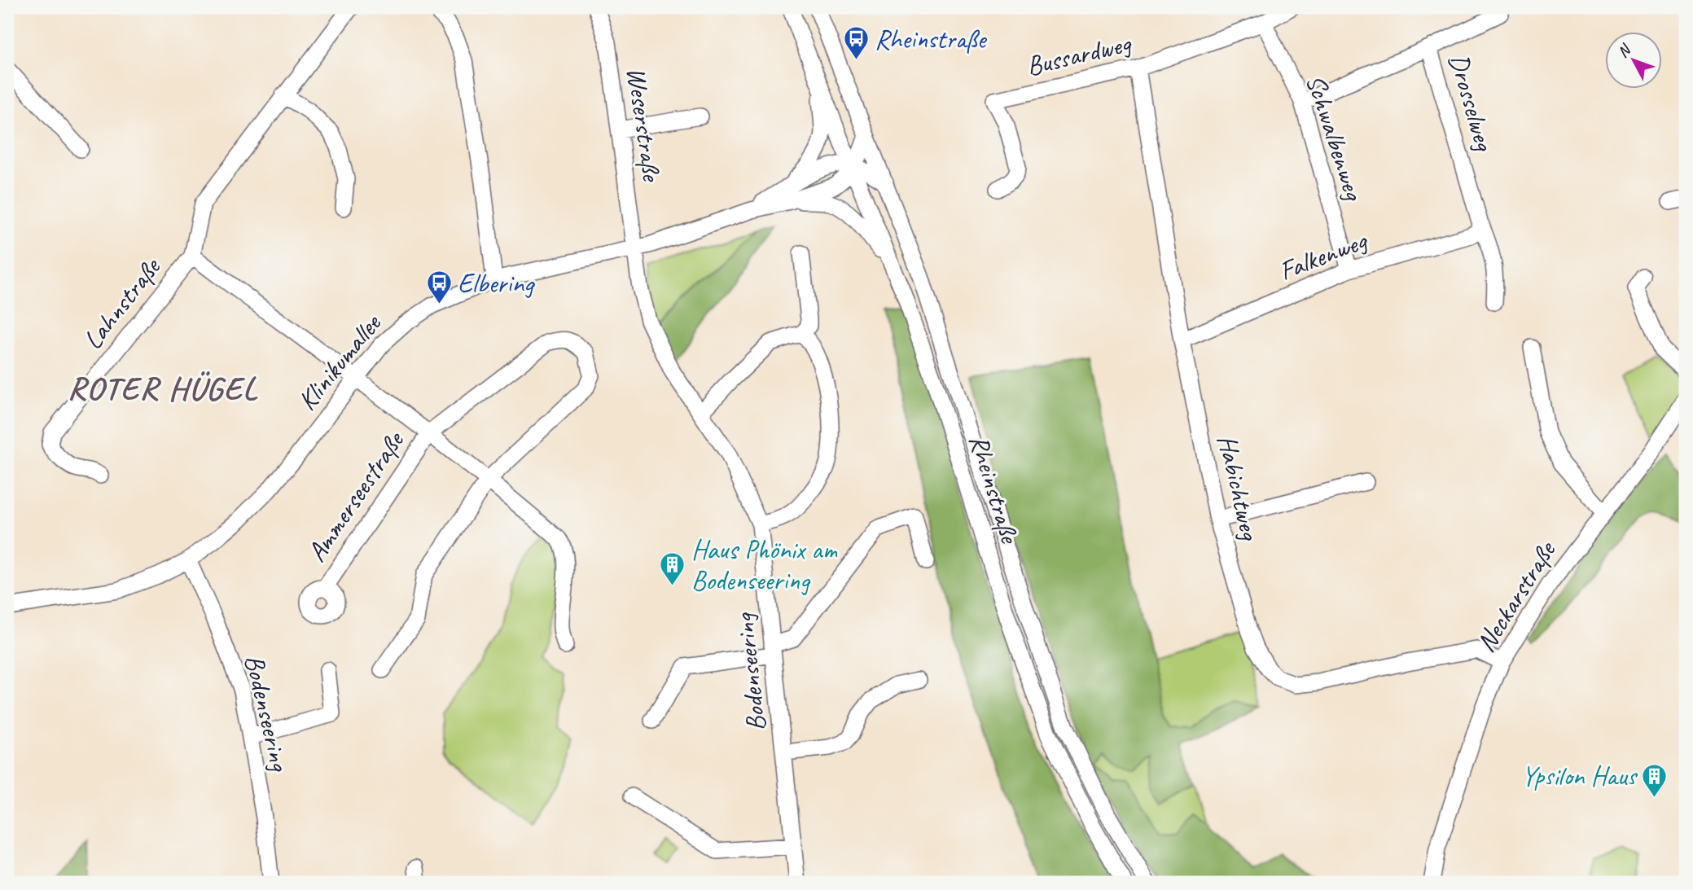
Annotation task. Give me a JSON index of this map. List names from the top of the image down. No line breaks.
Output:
{"streets":{"street":["Bussardweg","Drosselweg","Weserstraße","Schwalbenweg","Falkenweg","Lahnstraße","Klinikumallee","Habichtweg","Rheinstraße","Ammerseestraße","Neckarstraße","Bodenseering"]},"crossings":[["Bussardweg","Schwalbenweg"],["Bussardweg","Habichtweg"],["Drosselweg","Schwalbenweg"],["Drosselweg","Falkenweg"],["Weserstraße","Klinikumallee"],["Weserstraße","Bodenseering"],["Schwalbenweg","Falkenweg"],["Falkenweg","Habichtweg"],["Klinikumallee","Rheinstraße"],["Klinikumallee","Ammerseestraße"],["Klinikumallee","Bodenseering"],["Habichtweg","Neckarstraße"]],"districts":["ROTER HÜGEL"],"places":{"bus stop":["Rheinstraße","Elbering"],"building":["Haus Phönix am Bodenseering","Ypsilon Haus"]},"north":"top left"}
